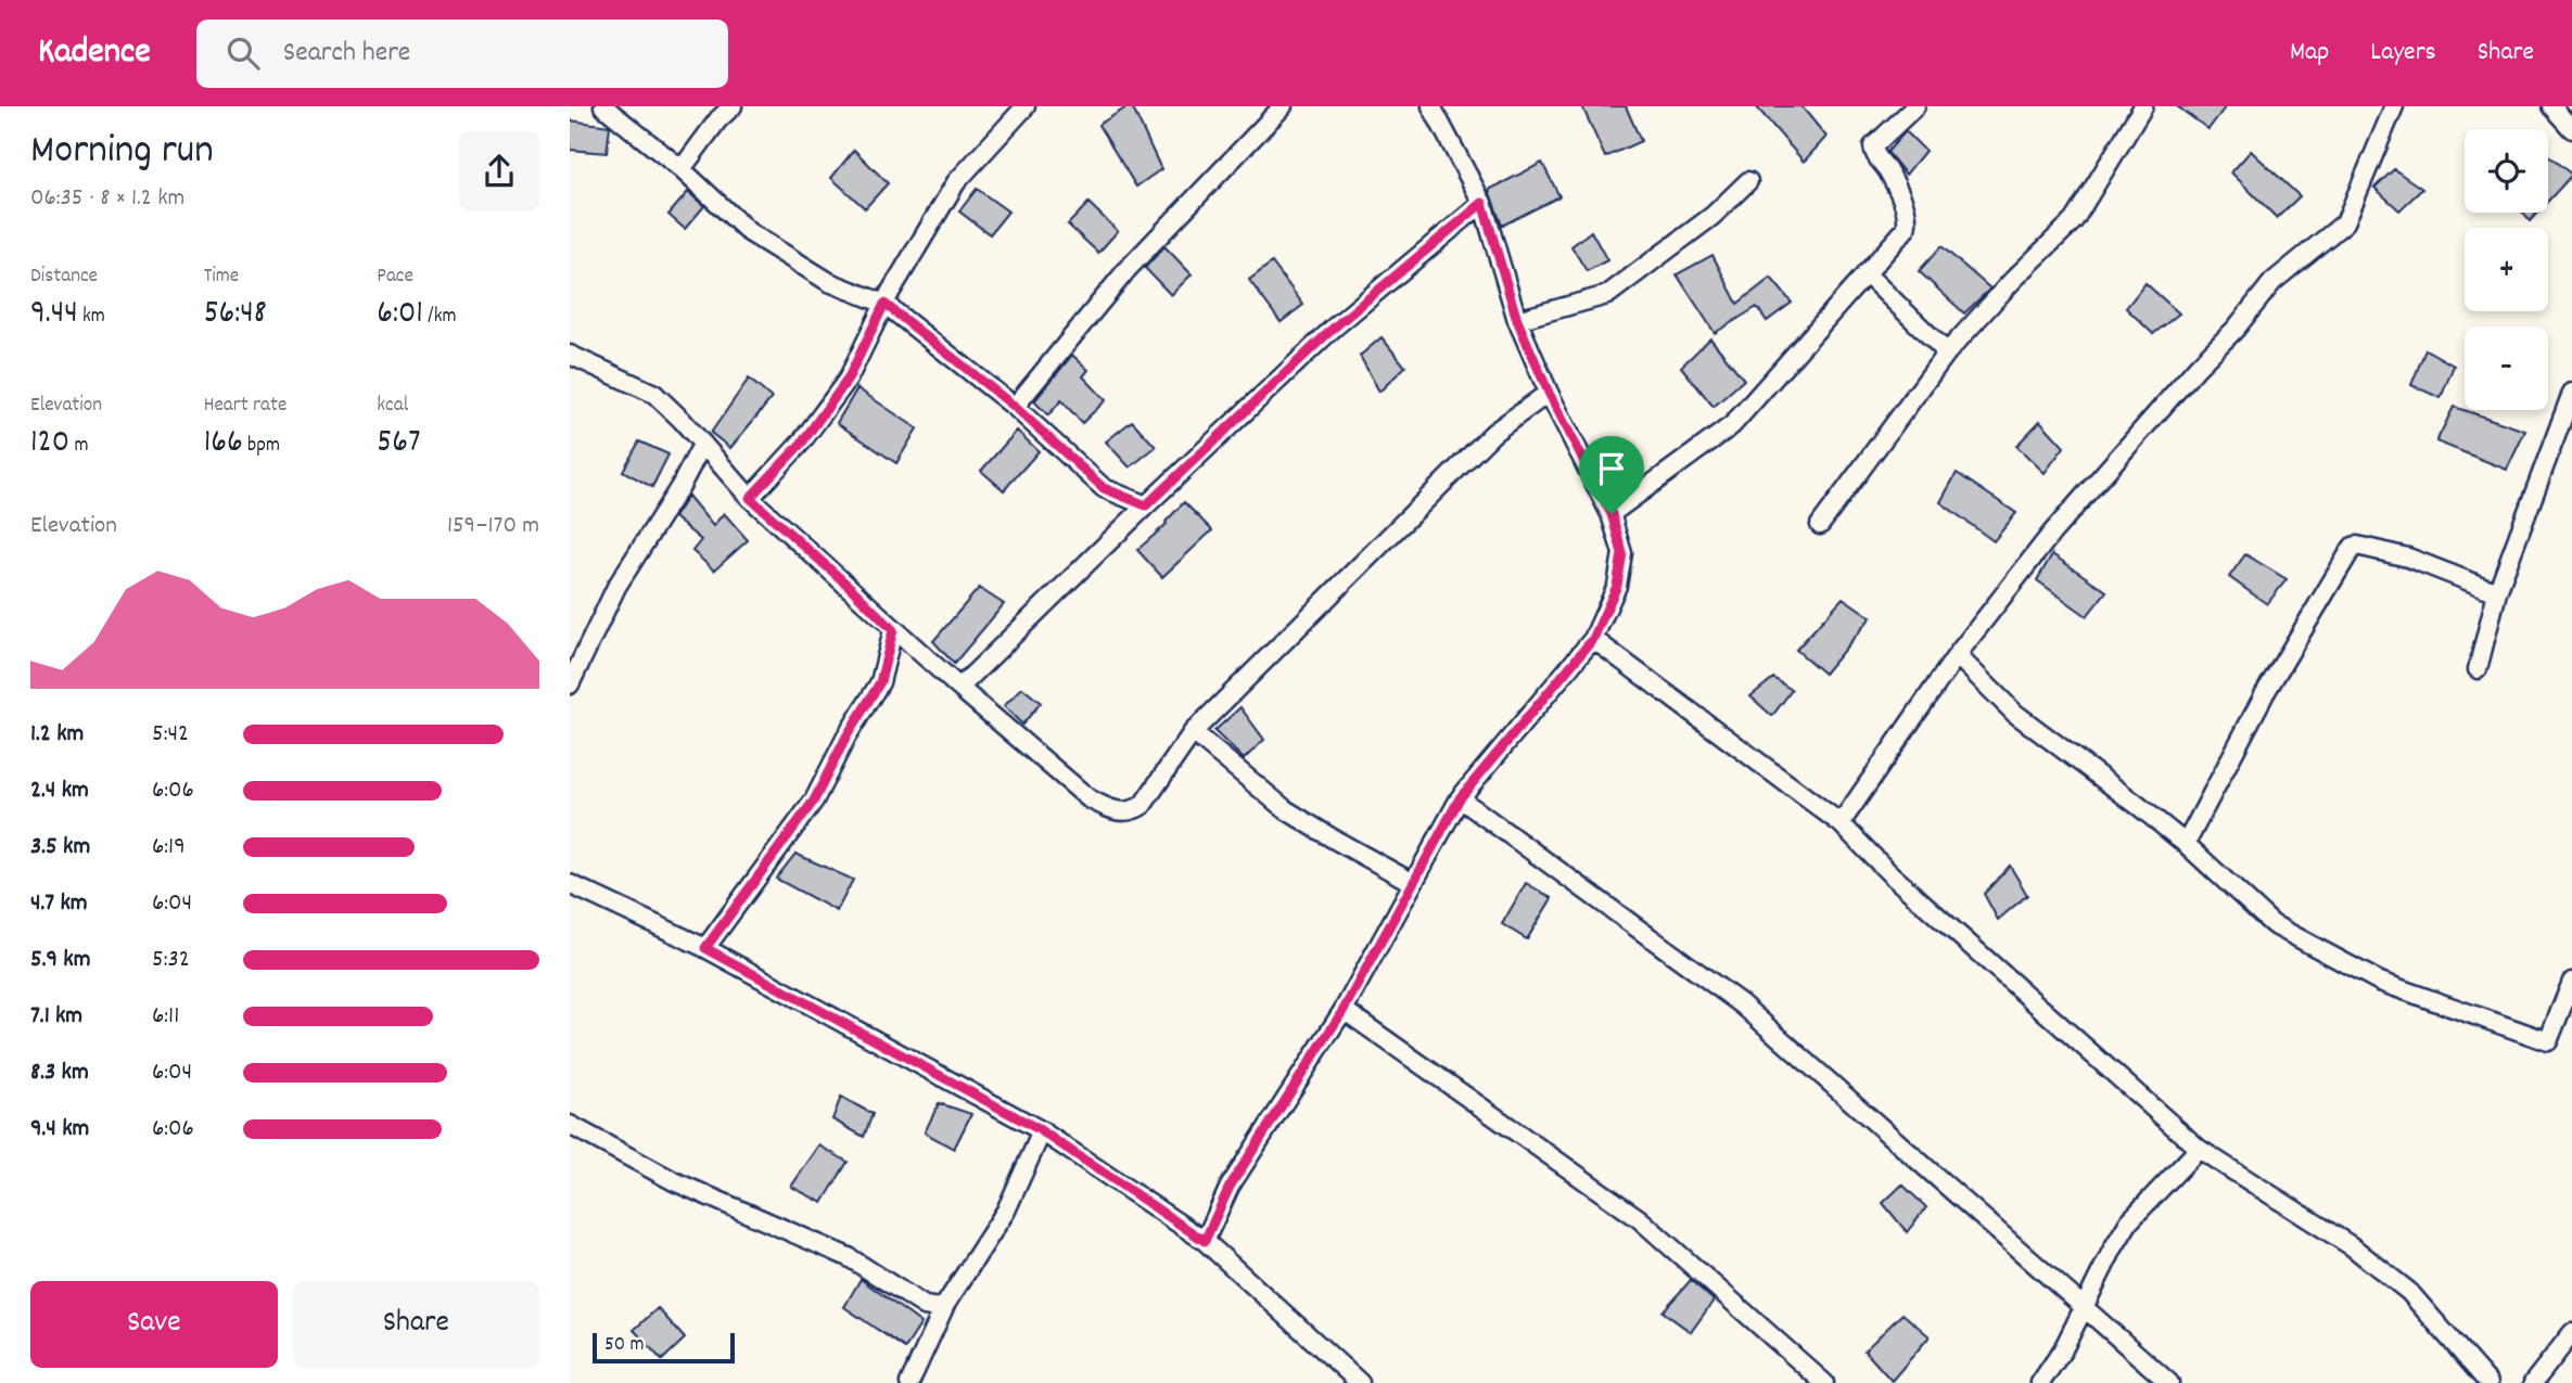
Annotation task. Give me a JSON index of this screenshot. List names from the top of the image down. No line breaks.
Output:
{"scale_bar":"50 m","page":{"header":"Kadence","search":"Search here","nav":["Map","Layers","Share"],"heading":["Morning run","06:35 · 8 × 1.2 km"],"map_buttons":["+","−"],"stats":[["Distance","9.44 km"],["Time","56:48"],["Pace","6:01 /km"],["Elevation","120 m"],["Heart rate","166 bpm"],["kcal","567"]],"chart":["Elevation","159–170 m"],"list":[{"name":"1.2 km","note":"5:42"},{"name":"2.4 km","note":"6:06"},{"name":"3.5 km","note":"6:19"},{"name":"4.7 km","note":"6:04"},{"name":"5.9 km","note":"5:32"},{"name":"7.1 km","note":"6:11"},{"name":"8.3 km","note":"6:04"},{"name":"9.4 km","note":"6:06"}],"buttons":["Save","Share"],"scale":"50 m"}}
